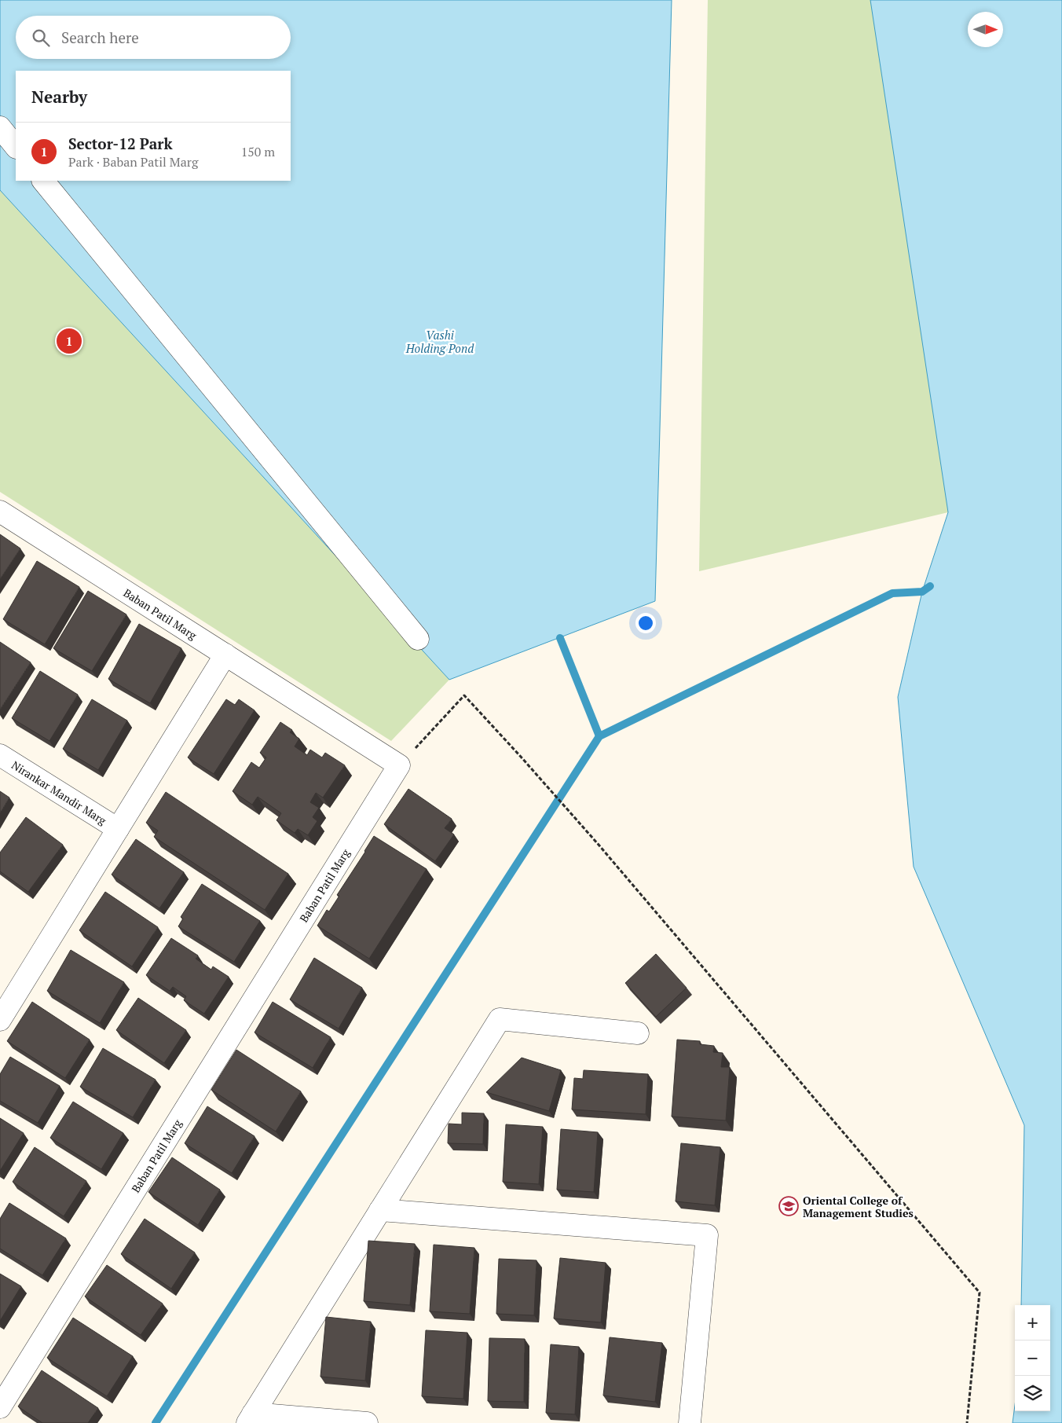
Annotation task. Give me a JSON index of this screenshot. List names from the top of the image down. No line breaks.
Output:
{"streets":{"street":["Baban Patil Marg","Nirankar Mandir Marg"]},"water":["Vashi Holding Pond"],"places":{"school or university":["Oriental College of Management Studies"]},"north":"right","page":{"search":"Search here","heading":"Nearby","list":[{"mark":"1","name":"Sector-12 Park","note":"Park · Baban Patil Marg","value":"150 m"}],"pins":"1","map_buttons":["+","−"]}}
